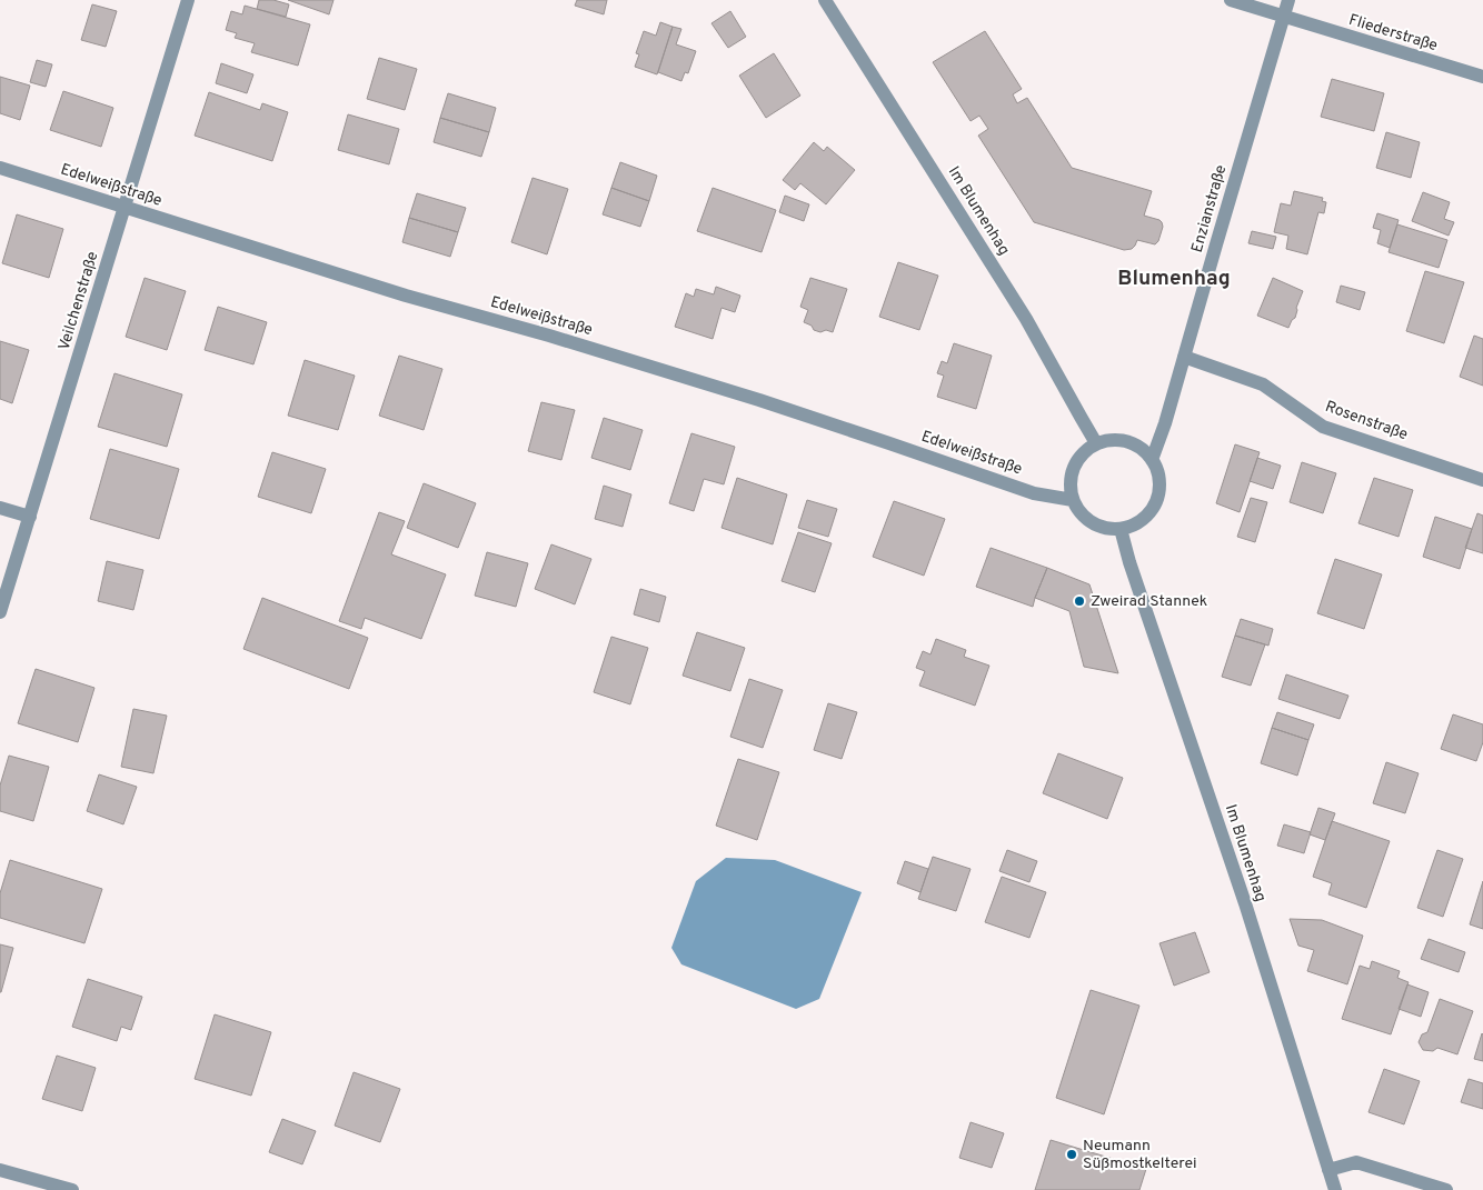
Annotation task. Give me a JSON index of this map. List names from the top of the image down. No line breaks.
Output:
{"streets":{"street":["Fliederstraße","Edelweißstraße","Enzianstraße","Im Blumenhag","Veilchenstraße","Rosenstraße"]},"crossings":[["Fliederstraße","Enzianstraße"],["Edelweißstraße","Enzianstraße"],["Edelweißstraße","Im Blumenhag"],["Edelweißstraße","Veilchenstraße"],["Enzianstraße","Im Blumenhag"],["Enzianstraße","Rosenstraße"]],"districts":["Blumenhag"],"places":["Zweirad Stannek","Neumann Süßmostkelterei"]}
